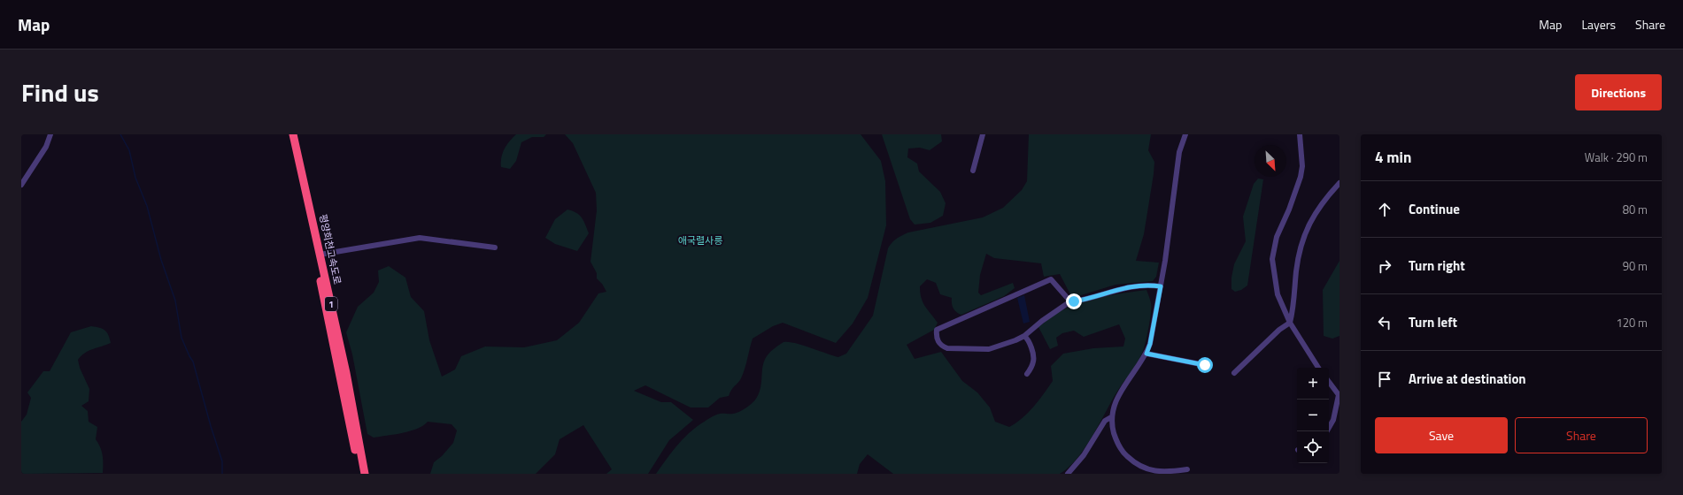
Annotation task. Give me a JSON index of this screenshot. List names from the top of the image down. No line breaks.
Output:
{"streets":{"highway":["평양희천고속도로","1"]},"parks":["애국렬사릉"],"north":"bottom right","page":{"header":"Map","nav":["Map","Layers","Share"],"title":"Find us","buttons":["Directions",["Save","Share"]],"heading":["4 min","Walk · 290 m"],"list":[["Continue","80 m"],["Turn right","90 m"],["Turn left","120 m"],"Arrive at destination"],"map_buttons":["+","−"]}}
